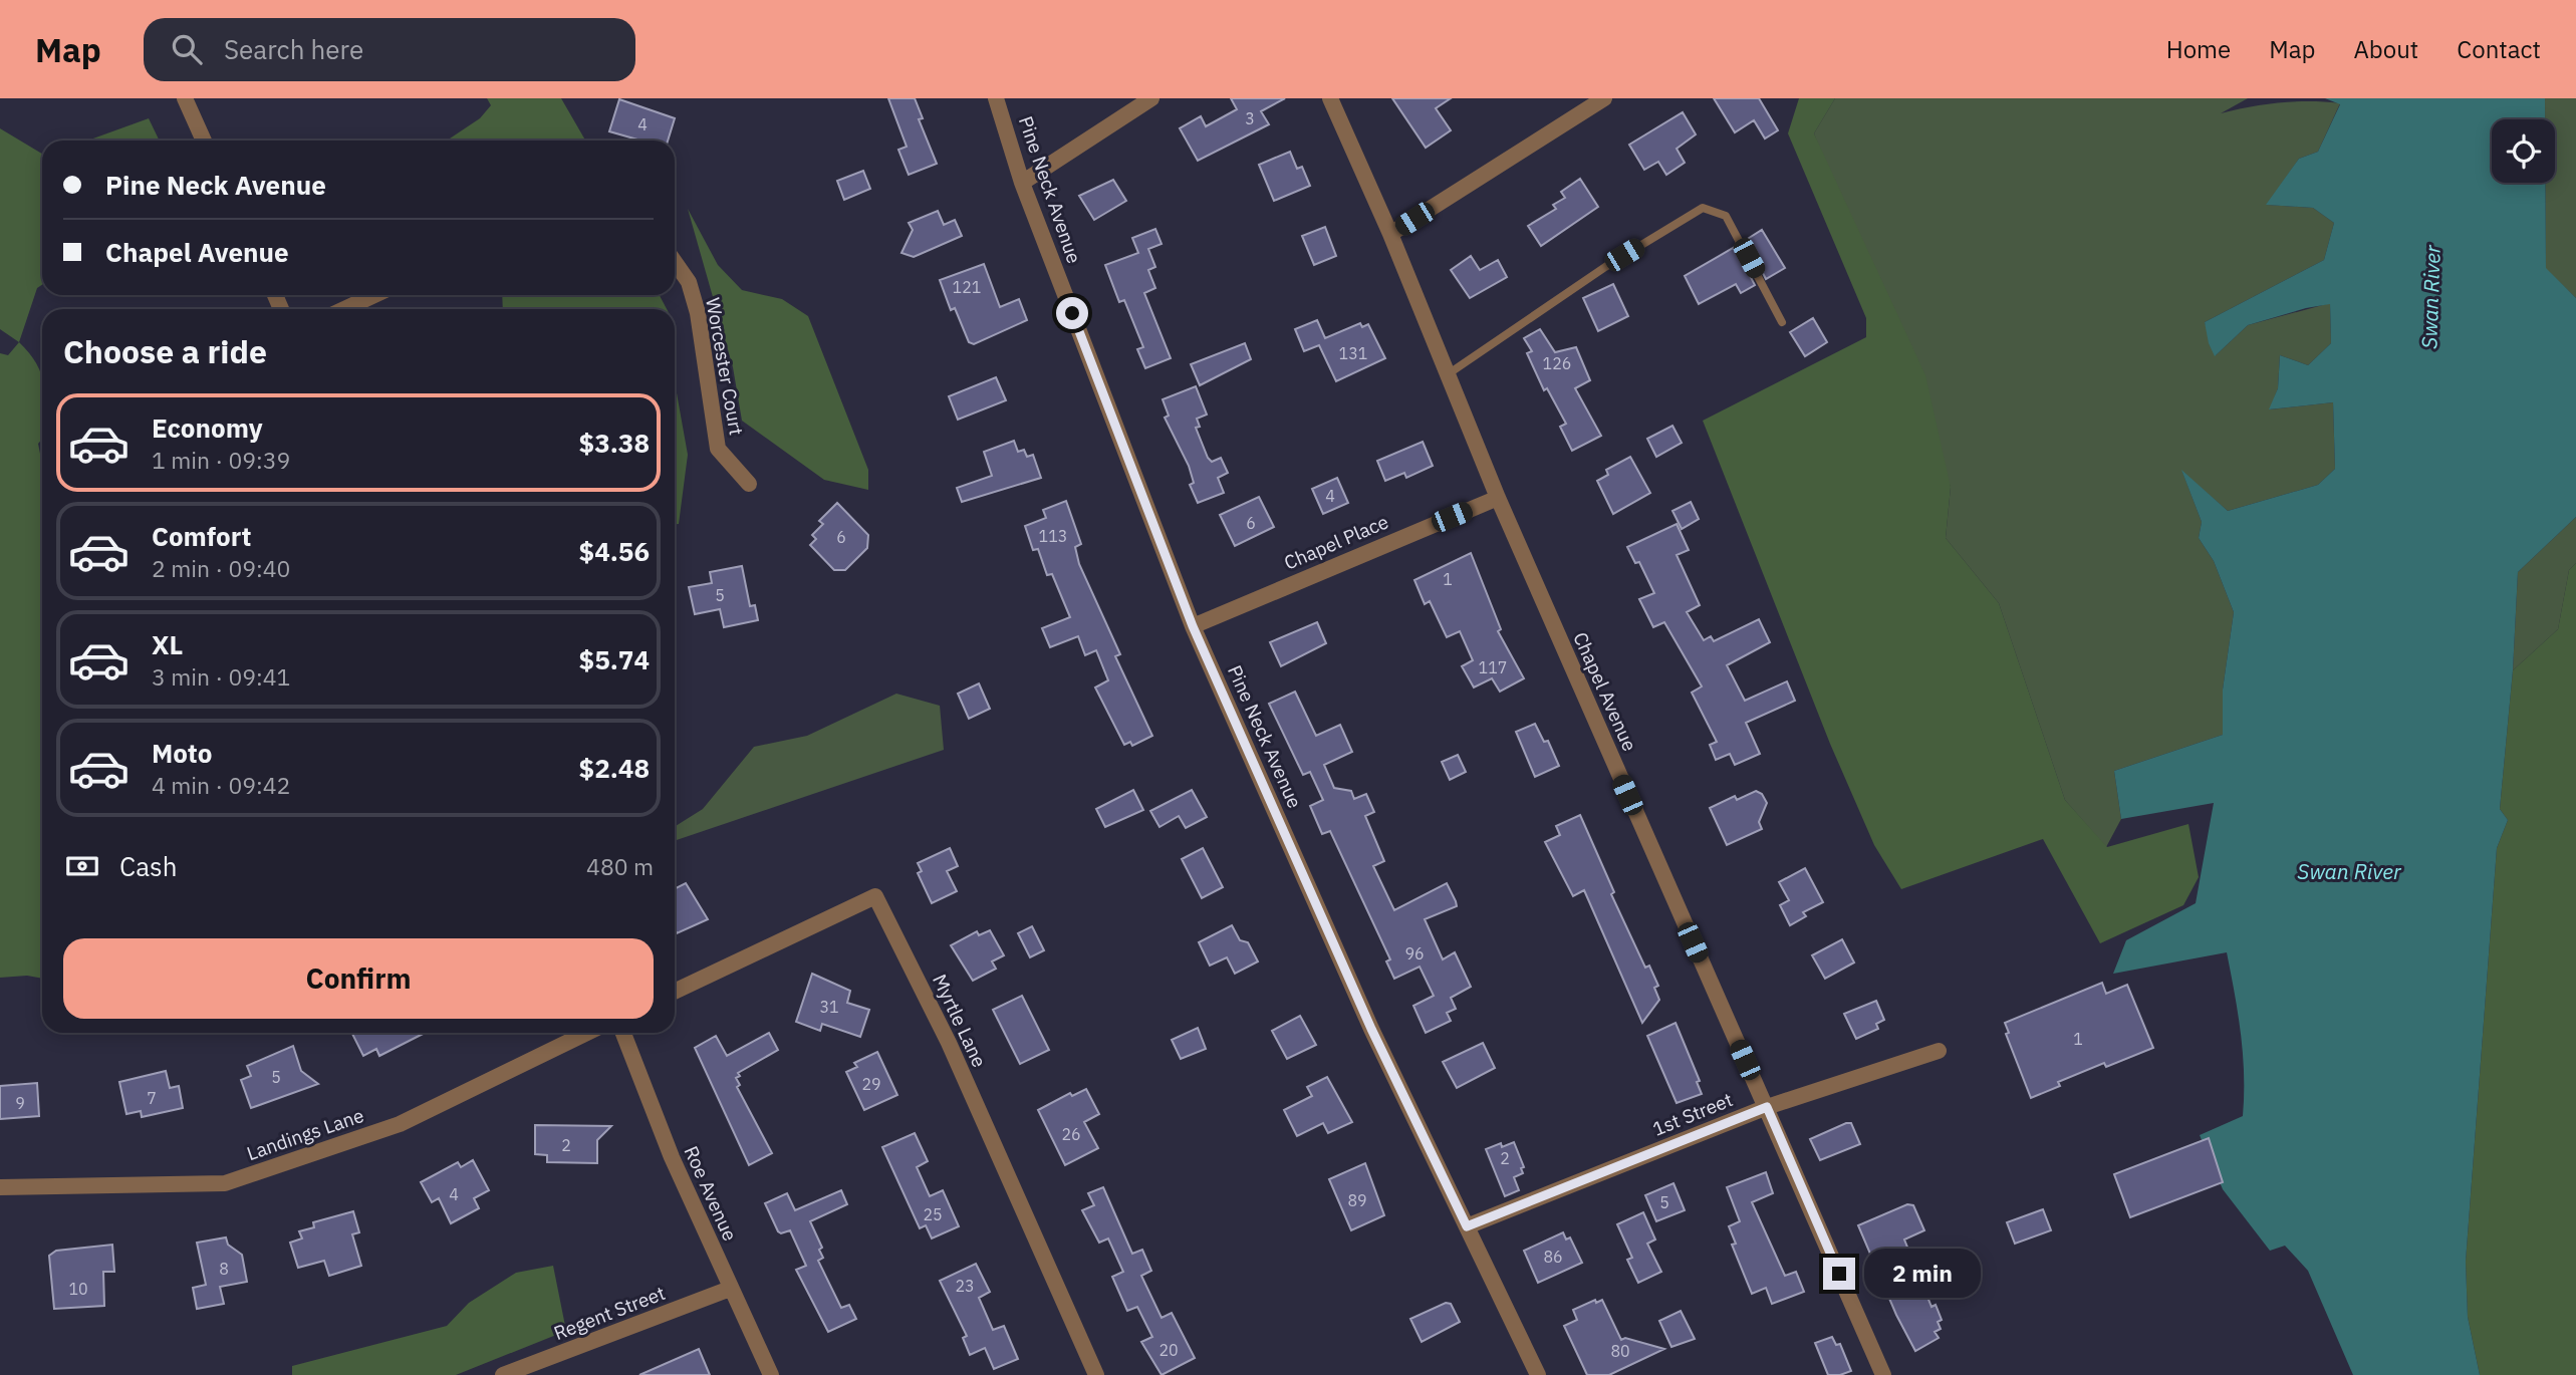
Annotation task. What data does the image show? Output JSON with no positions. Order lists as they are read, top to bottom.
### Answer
{
  "streets": {
    "street": [
      "Pine Neck Avenue",
      "Worcester Court",
      "Chapel Place",
      "Chapel Avenue",
      "Myrtle Lane",
      "1st Street",
      "Landings Lane",
      "Roe Avenue",
      "Regent Street"
    ]
  },
  "crossings": [
    ["Pine Neck Avenue", "Chapel Place"],
    ["Pine Neck Avenue", "1st Street"],
    ["Chapel Place", "Chapel Avenue"],
    ["Chapel Avenue", "1st Street"],
    ["Roe Avenue", "Regent Street"]
  ],
  "water": ["Swan River"],
  "house_numbers": [
    "3",
    "4",
    "121",
    "131",
    "126",
    "4",
    "6",
    "113",
    "6",
    "1",
    "5",
    "117",
    "96",
    "31",
    "1",
    "5",
    "29",
    "7",
    "9",
    "26",
    "2",
    "2",
    "4",
    "89",
    "5",
    "25",
    "86",
    "8",
    "23",
    "10",
    "20",
    "80"
  ],
  "page": {
    "header": "Map",
    "search": "Search here",
    "nav": [
      "Home",
      "Map",
      "About",
      "Contact"
    ],
    "banner": ["Pine Neck Avenue", "Chapel Avenue"],
    "heading": "Choose a ride",
    "list": [
      {
        "name": "Economy",
        "note": "1 min · 09:39",
        "value": "$3.38"
      },
      {
        "name": "Comfort",
        "note": "2 min · 09:40",
        "value": "$4.56"
      },
      {
        "name": "XL",
        "note": "3 min · 09:41",
        "value": "$5.74"
      },
      {
        "name": "Moto",
        "note": "4 min · 09:42",
        "value": "$2.48"
      }
    ],
    "pay": ["Cash", "480 m"],
    "buttons": "Confirm",
    "bubble": "2 min"
  }
}
